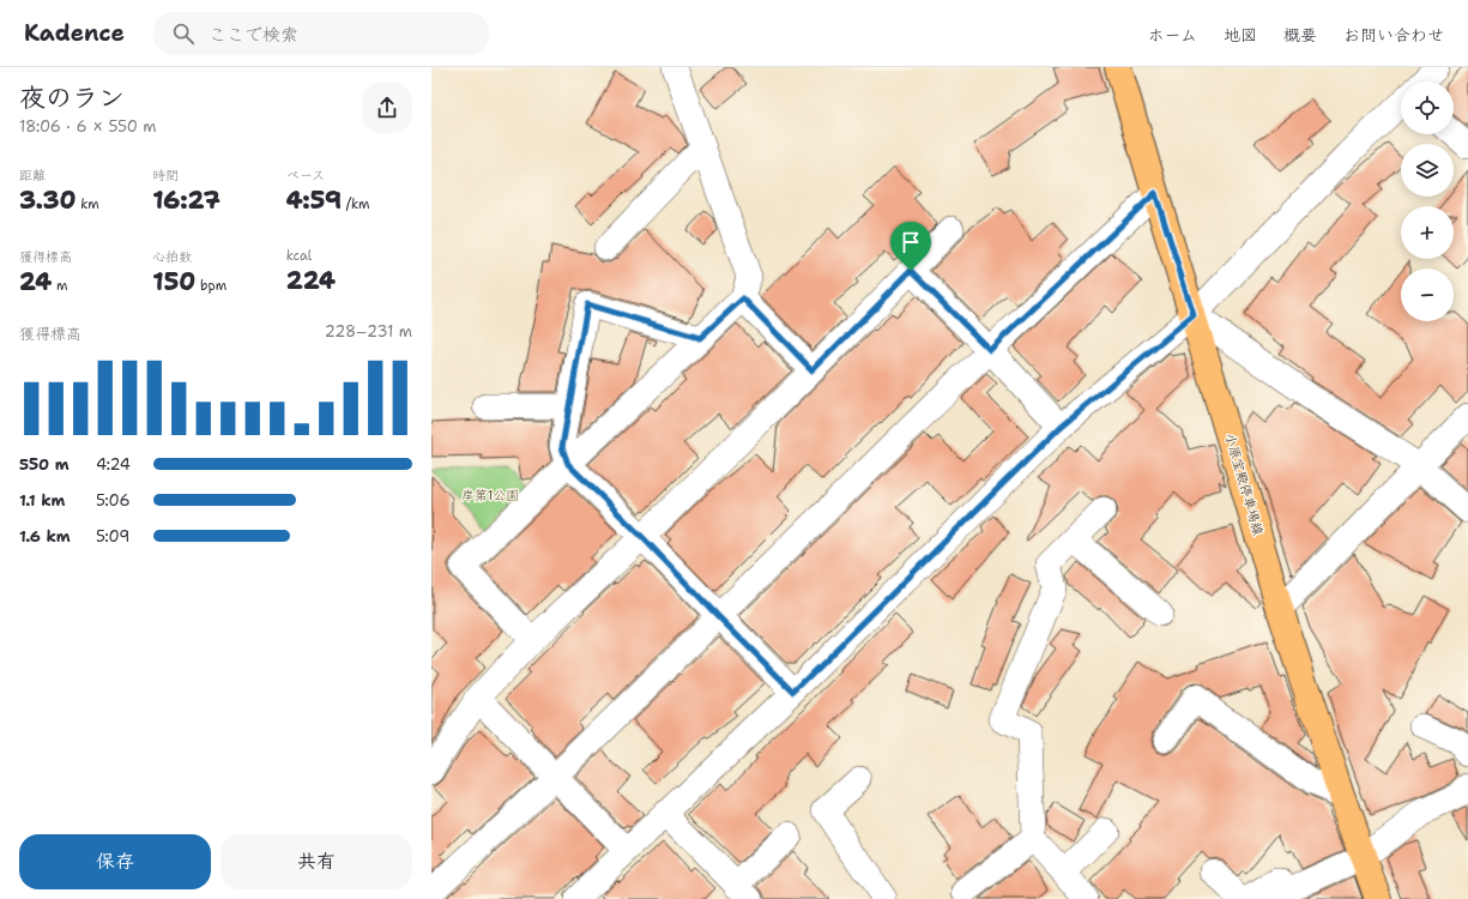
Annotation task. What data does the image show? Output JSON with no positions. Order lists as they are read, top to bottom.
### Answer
{
  "streets": {
    "main road": ["小原宝殿停車場線"]
  },
  "parks": ["岸第1公園"],
  "page": {
    "header": "Kadence",
    "search": "ここで検索",
    "nav": [
      "ホーム",
      "地図",
      "概要",
      "お問い合わせ"
    ],
    "heading": ["夜のラン", "18:06 · 6 × 550 m"],
    "map_buttons": ["+", "−"],
    "stats": [
      ["距離", "3.30 km"],
      ["時間", "16:27"],
      ["ペース", "4:59 /km"],
      ["獲得標高", "24 m"],
      ["心拍数", "150 bpm"],
      ["kcal", "224"]
    ],
    "chart": ["獲得標高", "228–231 m"],
    "list": [
      {
        "name": "550 m",
        "note": "4:24"
      },
      {
        "name": "1.1 km",
        "note": "5:06"
      },
      {
        "name": "1.6 km",
        "note": "5:09"
      }
    ],
    "buttons": ["保存", "共有"]
  }
}
